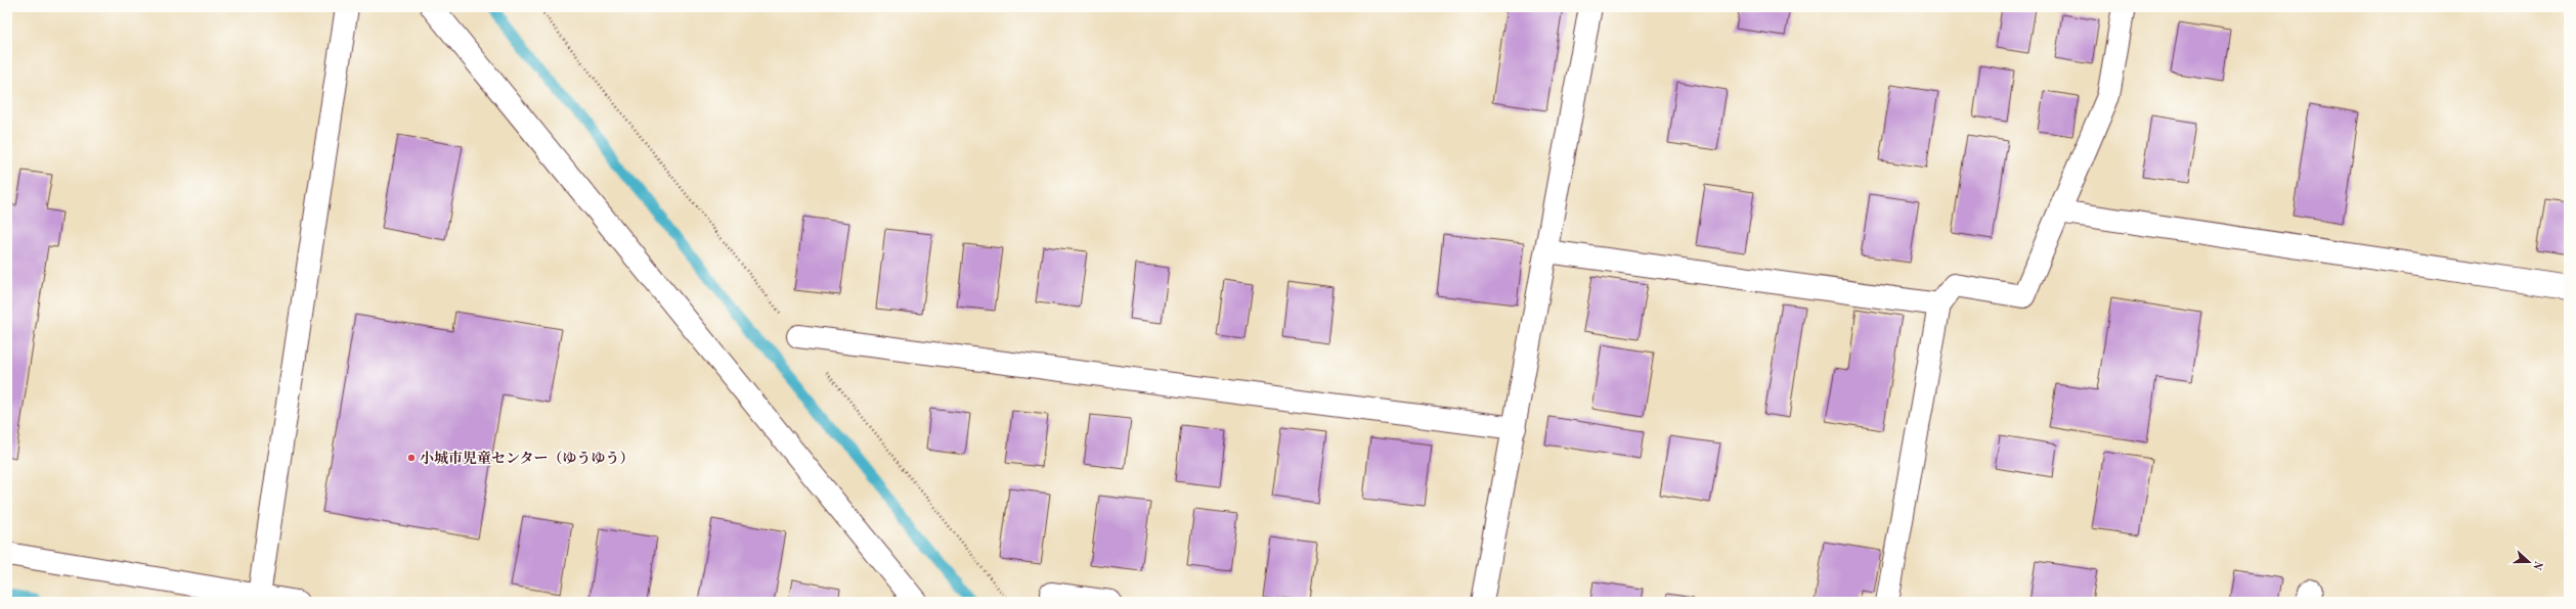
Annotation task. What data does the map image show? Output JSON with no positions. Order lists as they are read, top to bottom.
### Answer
{
  "places": ["小城市児童センター（ゆうゆう）"],
  "north": "right"
}
